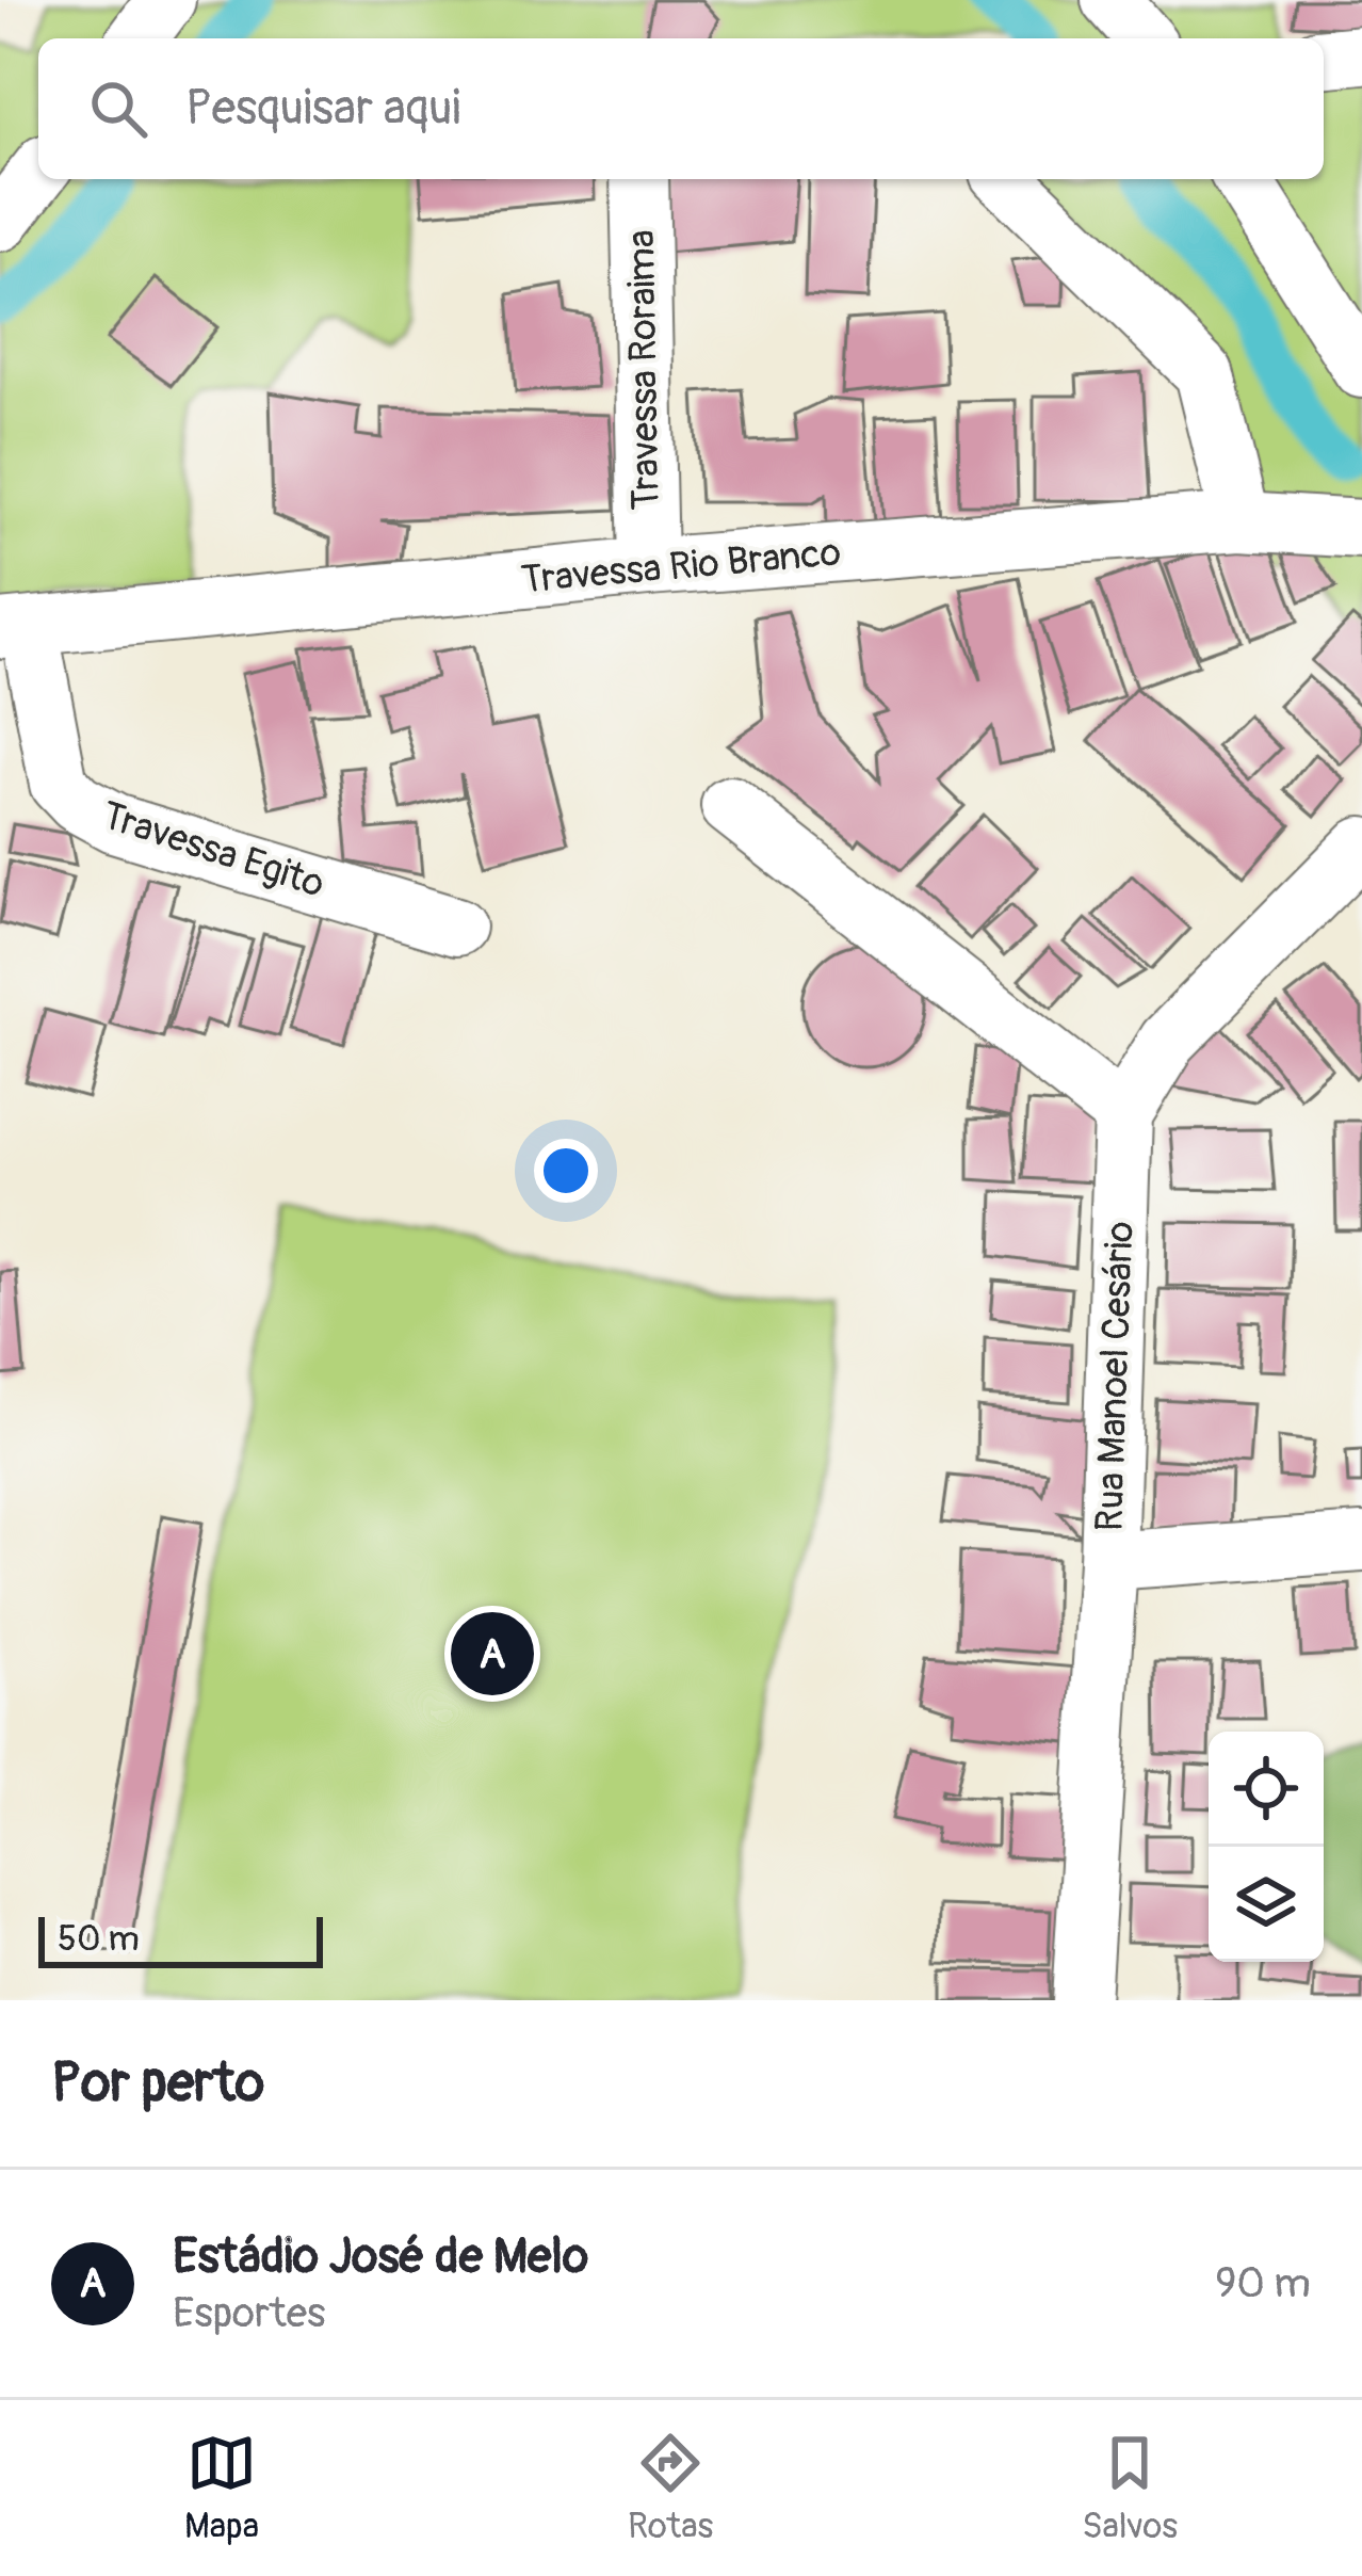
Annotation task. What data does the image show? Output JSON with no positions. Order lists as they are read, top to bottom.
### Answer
{
  "streets": {
    "street": [
      "Travessa Roraima",
      "Travessa Rio Branco",
      "Travessa Egito",
      "Rua Manoel Cesário"
    ]
  },
  "crossings": [
    ["Travessa Roraima", "Travessa Rio Branco"],
    ["Travessa Rio Branco", "Travessa Egito"]
  ],
  "scale_bar": "50 m",
  "page": {
    "search": "Pesquisar aqui",
    "pins": "A",
    "scale": "50 m",
    "heading": "Por perto",
    "list": [
      {
        "mark": "A",
        "name": "Estádio José de Melo",
        "note": "Esportes",
        "value": "90 m"
      }
    ],
    "nav": ["Mapa", "Rotas", "Salvos"]
  }
}
